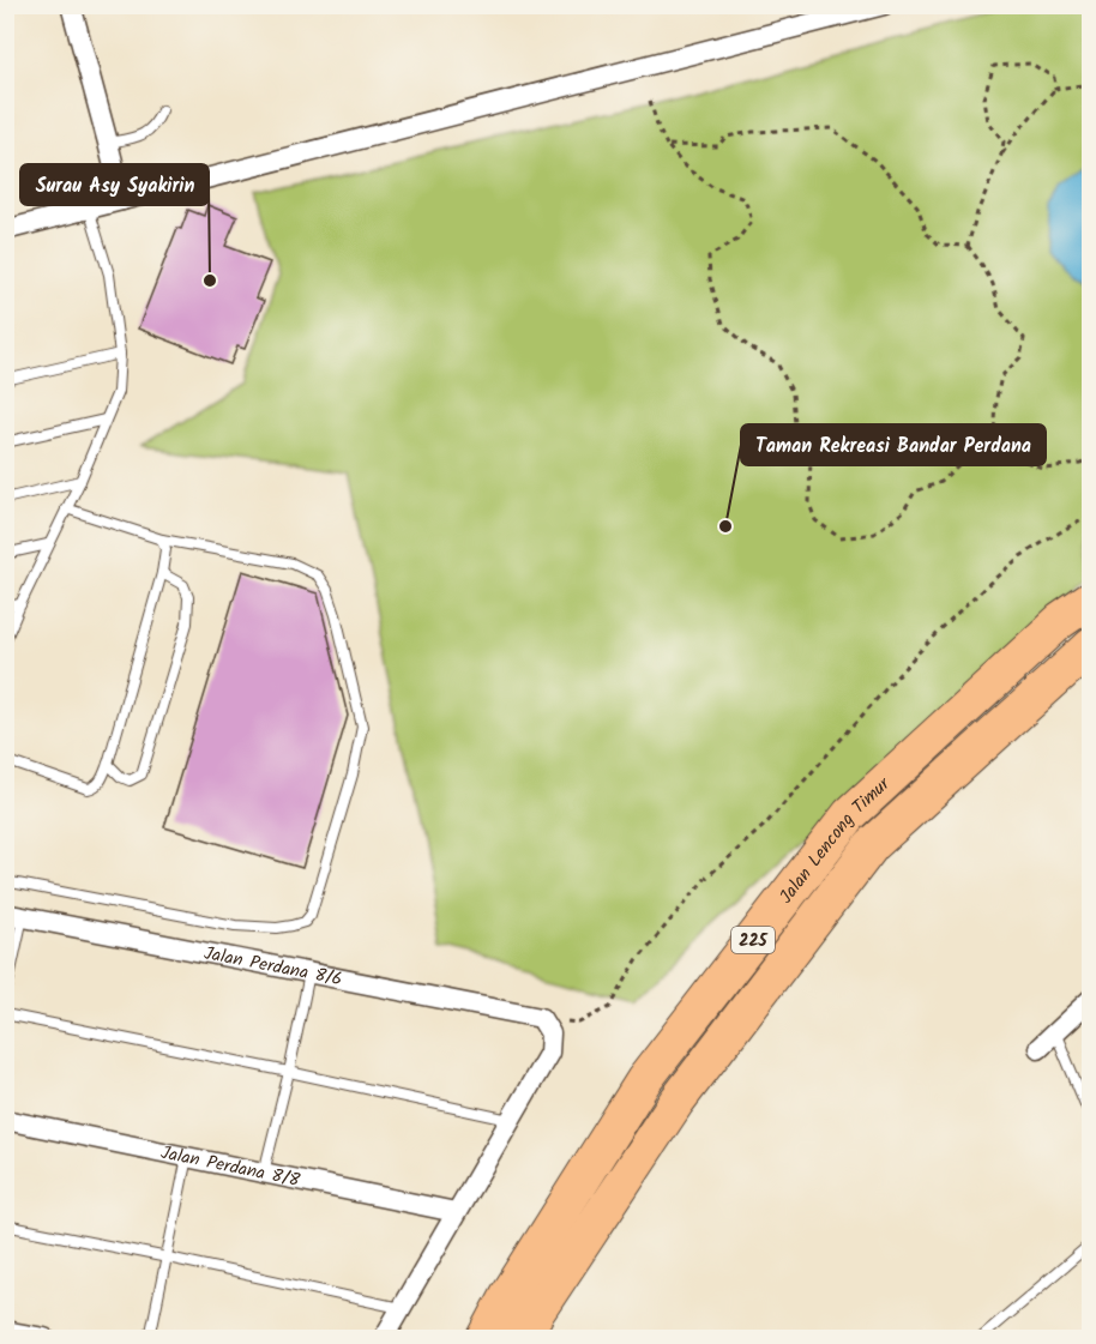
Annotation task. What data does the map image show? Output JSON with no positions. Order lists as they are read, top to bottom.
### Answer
{
  "streets": {
    "highway": ["Jalan Lencong Timur", "225"],
    "street": ["Jalan Perdana 8/6", "Jalan Perdana 8/8"]
  },
  "places": ["Surau Asy Syakirin", "Taman Rekreasi Bandar Perdana"]
}
